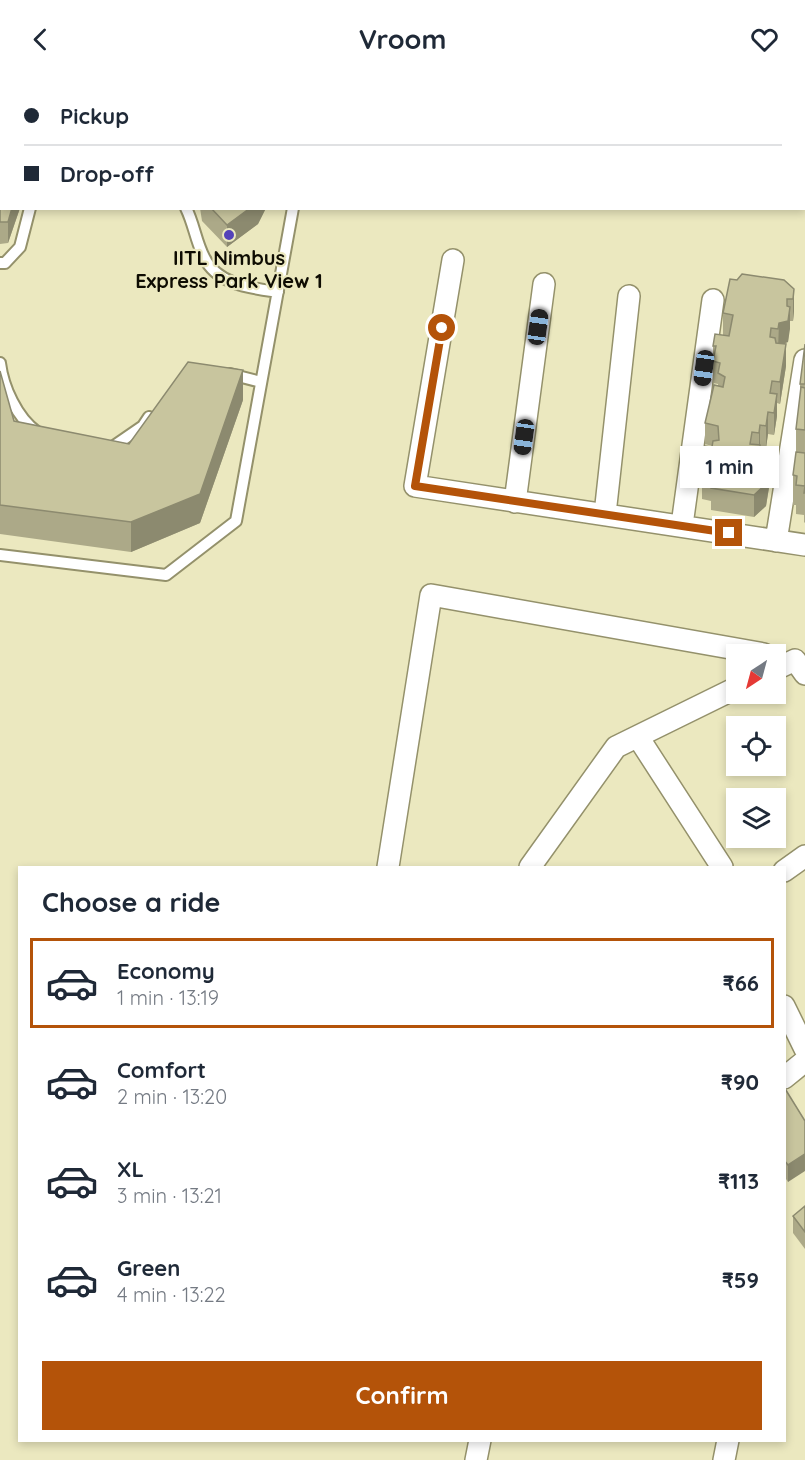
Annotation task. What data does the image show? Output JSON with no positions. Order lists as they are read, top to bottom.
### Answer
{
  "places": ["IITL Nimbus Express Park View 1"],
  "north": "bottom left",
  "page": {
    "header": "Vroom",
    "banner": ["Pickup", "Drop-off"],
    "bubble": "1 min",
    "heading": "Choose a ride",
    "list": [
      {
        "name": "Economy",
        "note": "1 min · 13:19",
        "value": "₹66"
      },
      {
        "name": "Comfort",
        "note": "2 min · 13:20",
        "value": "₹90"
      },
      {
        "name": "XL",
        "note": "3 min · 13:21",
        "value": "₹113"
      },
      {
        "name": "Green",
        "note": "4 min · 13:22",
        "value": "₹59"
      }
    ],
    "buttons": "Confirm"
  }
}
